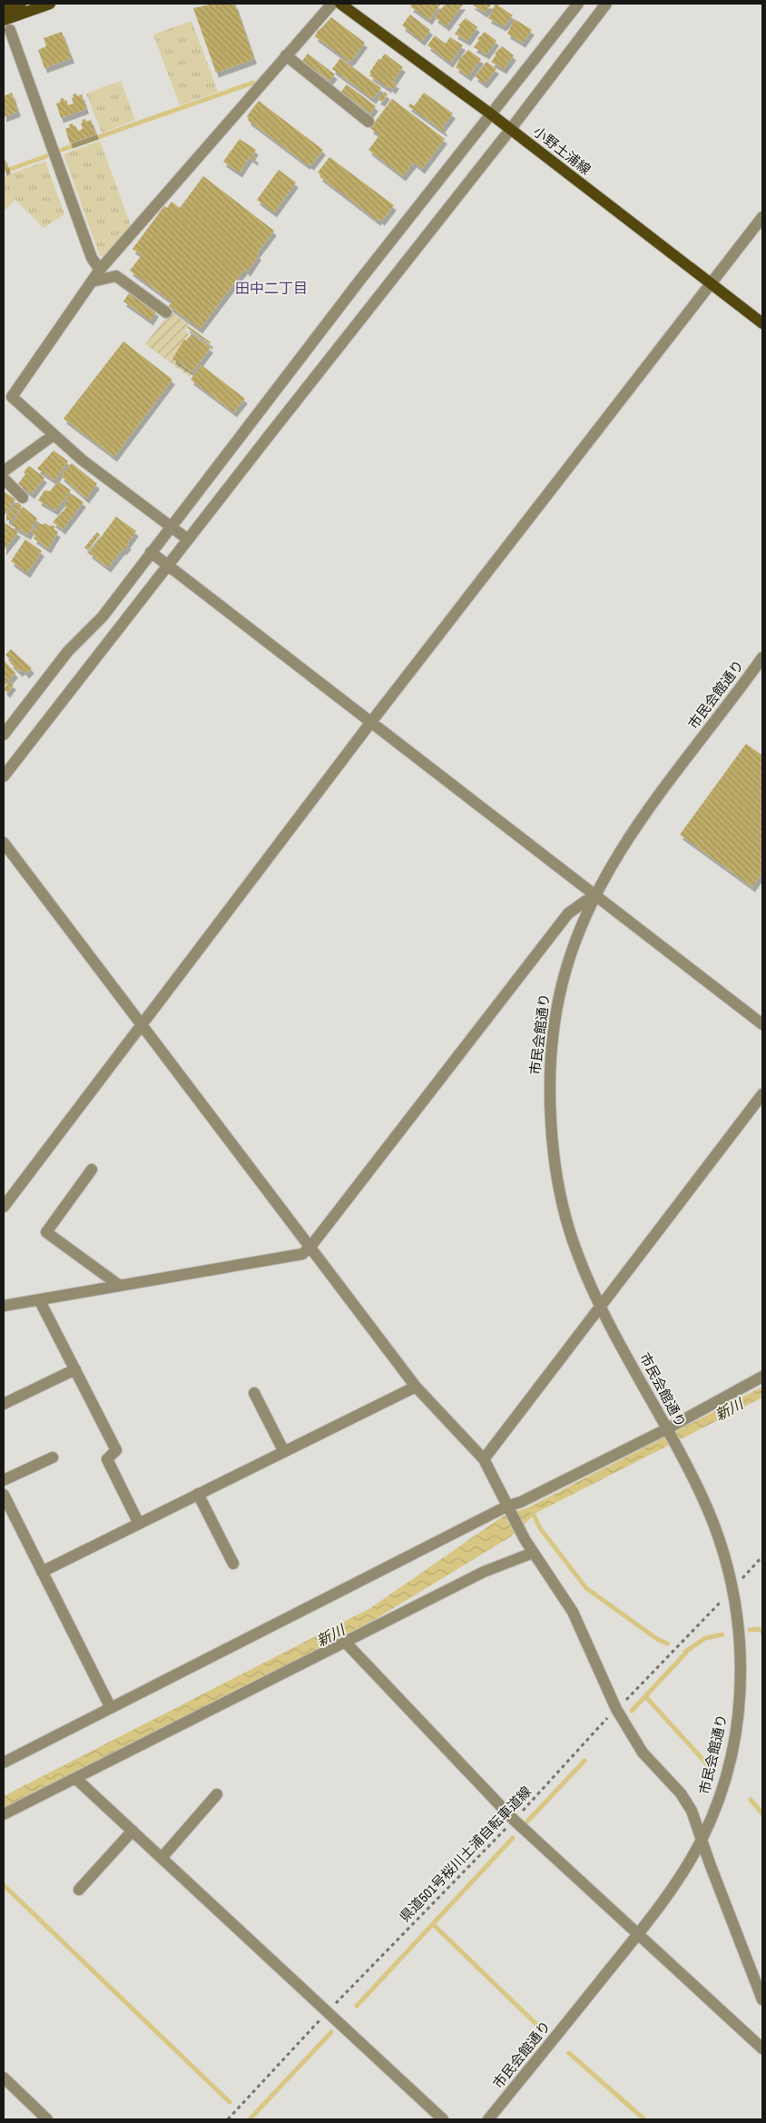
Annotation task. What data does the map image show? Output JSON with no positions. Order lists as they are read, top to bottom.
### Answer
{
  "streets": {
    "main road": ["小野土浦線"],
    "street": ["市民会館通り"],
    "path": ["県道501号桜川土浦自転車道線"]
  },
  "districts": ["田中二丁目"],
  "water": ["新川"]
}
